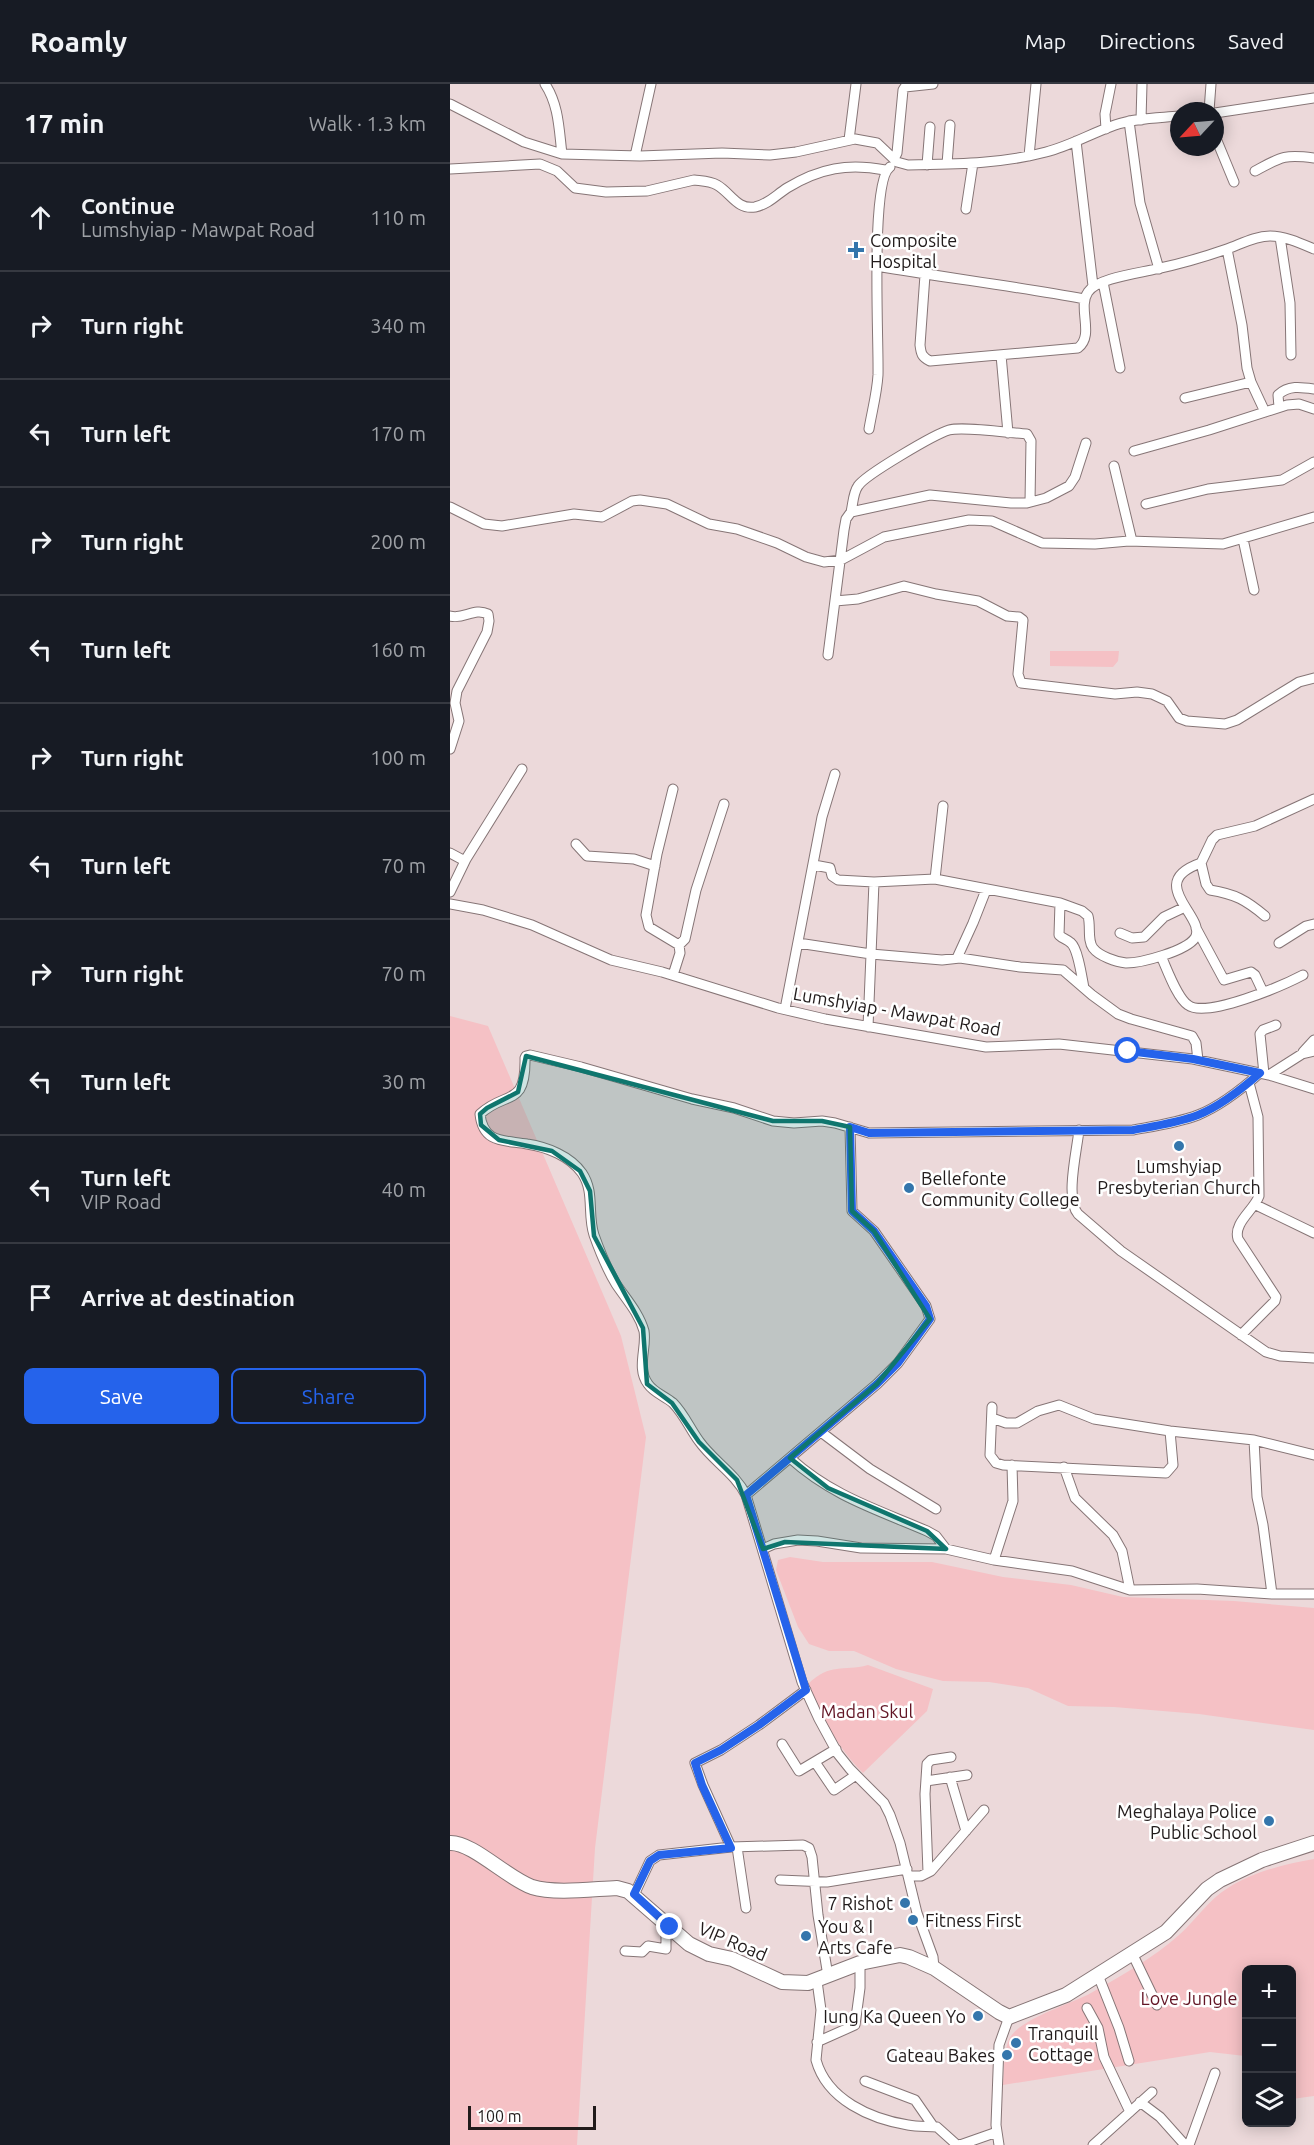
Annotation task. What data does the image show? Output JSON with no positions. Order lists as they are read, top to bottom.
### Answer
{
  "streets": {
    "street": ["Lumshyiap - Mawpat Road", "VIP Road"]
  },
  "parks": ["Madan Skul", "Love Jungle"],
  "places": {
    "health": ["Composite Hospital"],
    "other": [
      "Lumshyiap Presbyterian Church",
      "Bellefonte Community College",
      "Meghalaya Police Public School",
      "7 Rishot",
      "Fitness First",
      "You & I Arts Cafe",
      "Iung Ka Queen Yo",
      "Tranquill Cottage",
      "Gateau Bakes"
    ]
  },
  "scale_bar": "100 m",
  "north": "bottom left",
  "page": {
    "header": "Roamly",
    "nav": ["Map", "Directions", "Saved"],
    "heading": ["17 min", "Walk · 1.3 km"],
    "list": [
      ["Continue", "Lumshyiap - Mawpat Road", "110 m"],
      ["Turn right", "340 m"],
      ["Turn left", "170 m"],
      ["Turn right", "200 m"],
      ["Turn left", "160 m"],
      ["Turn right", "100 m"],
      ["Turn left", "70 m"],
      ["Turn right", "70 m"],
      ["Turn left", "30 m"],
      ["Turn left", "VIP Road", "40 m"],
      "Arrive at destination"
    ],
    "buttons": ["Save", "Share"],
    "map_buttons": ["+", "−"],
    "scale": "100 m"
  }
}
